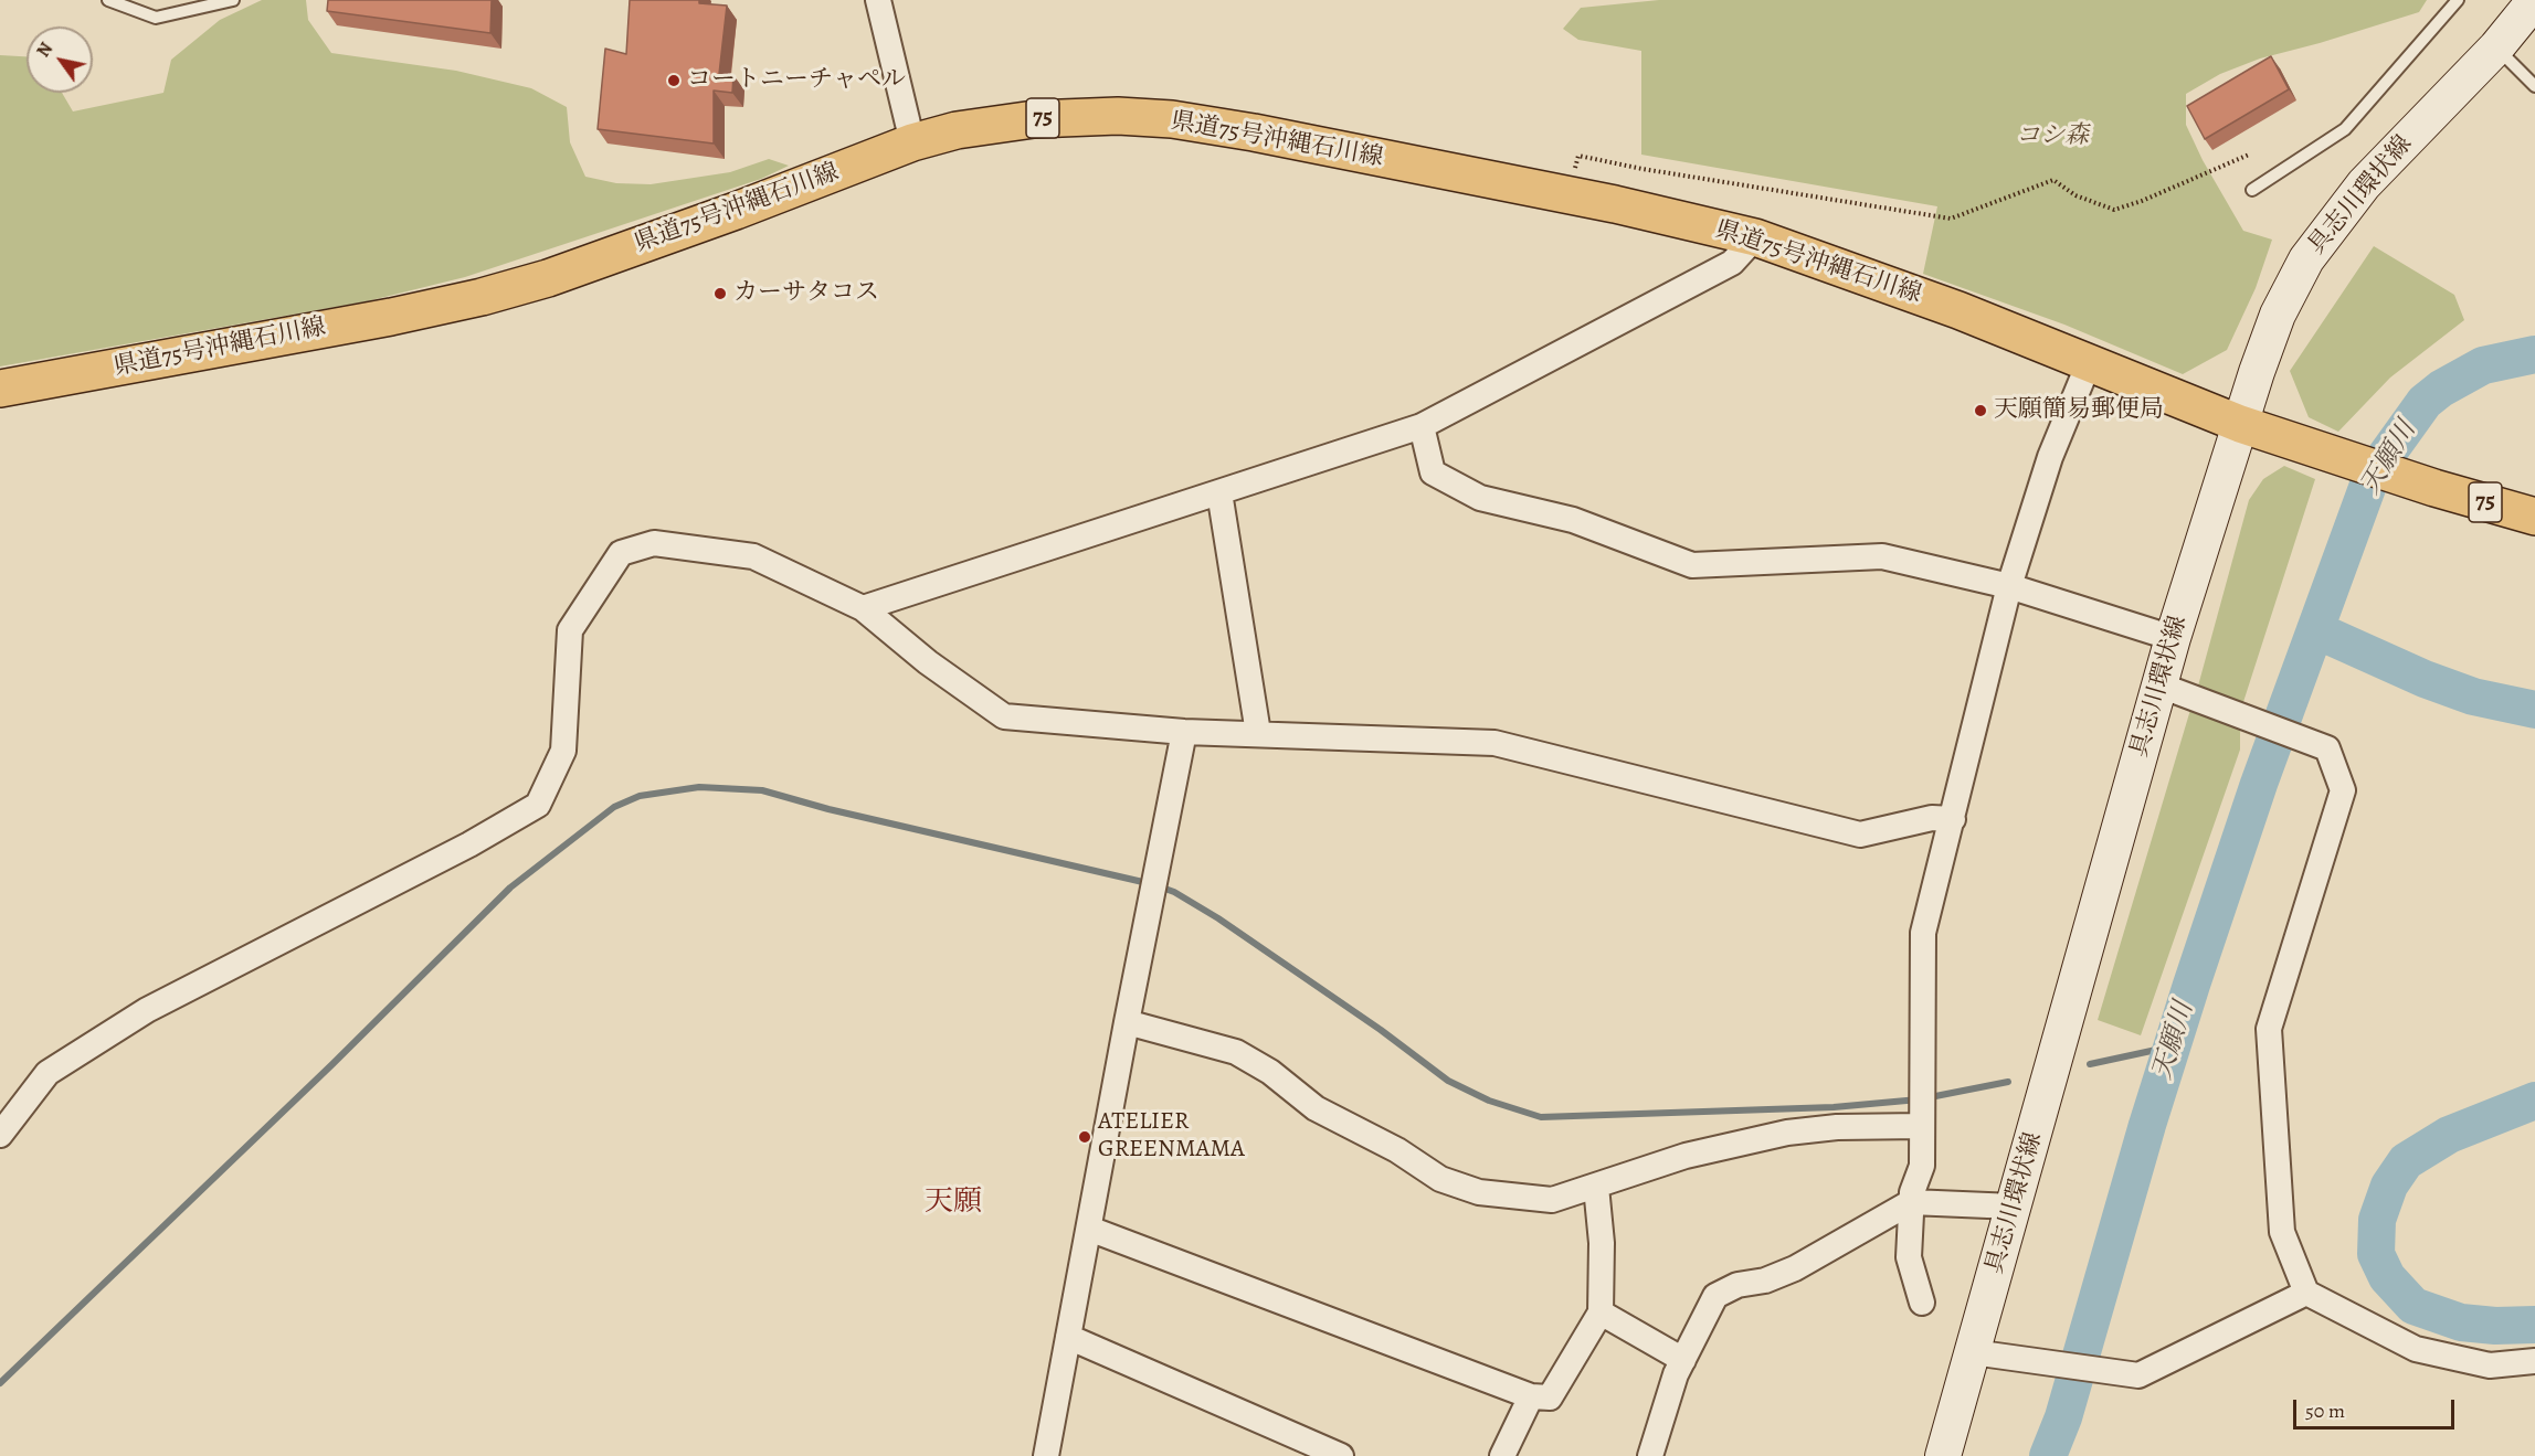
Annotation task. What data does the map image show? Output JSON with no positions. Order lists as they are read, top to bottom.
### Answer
{
  "streets": {
    "main road": ["75", "県道75号沖縄石川線", "具志川環状線"]
  },
  "crossings": [
    ["県道75号沖縄石川線", "具志川環状線"]
  ],
  "districts": ["天願"],
  "water": ["天願川"],
  "parks": ["コシ森"],
  "places": [
    "コートニーチャペル",
    "カーサタコス",
    "天願簡易郵便局",
    "ATELIER GREENMAMA"
  ],
  "scale_bar": "50 m",
  "north": "top left"
}
